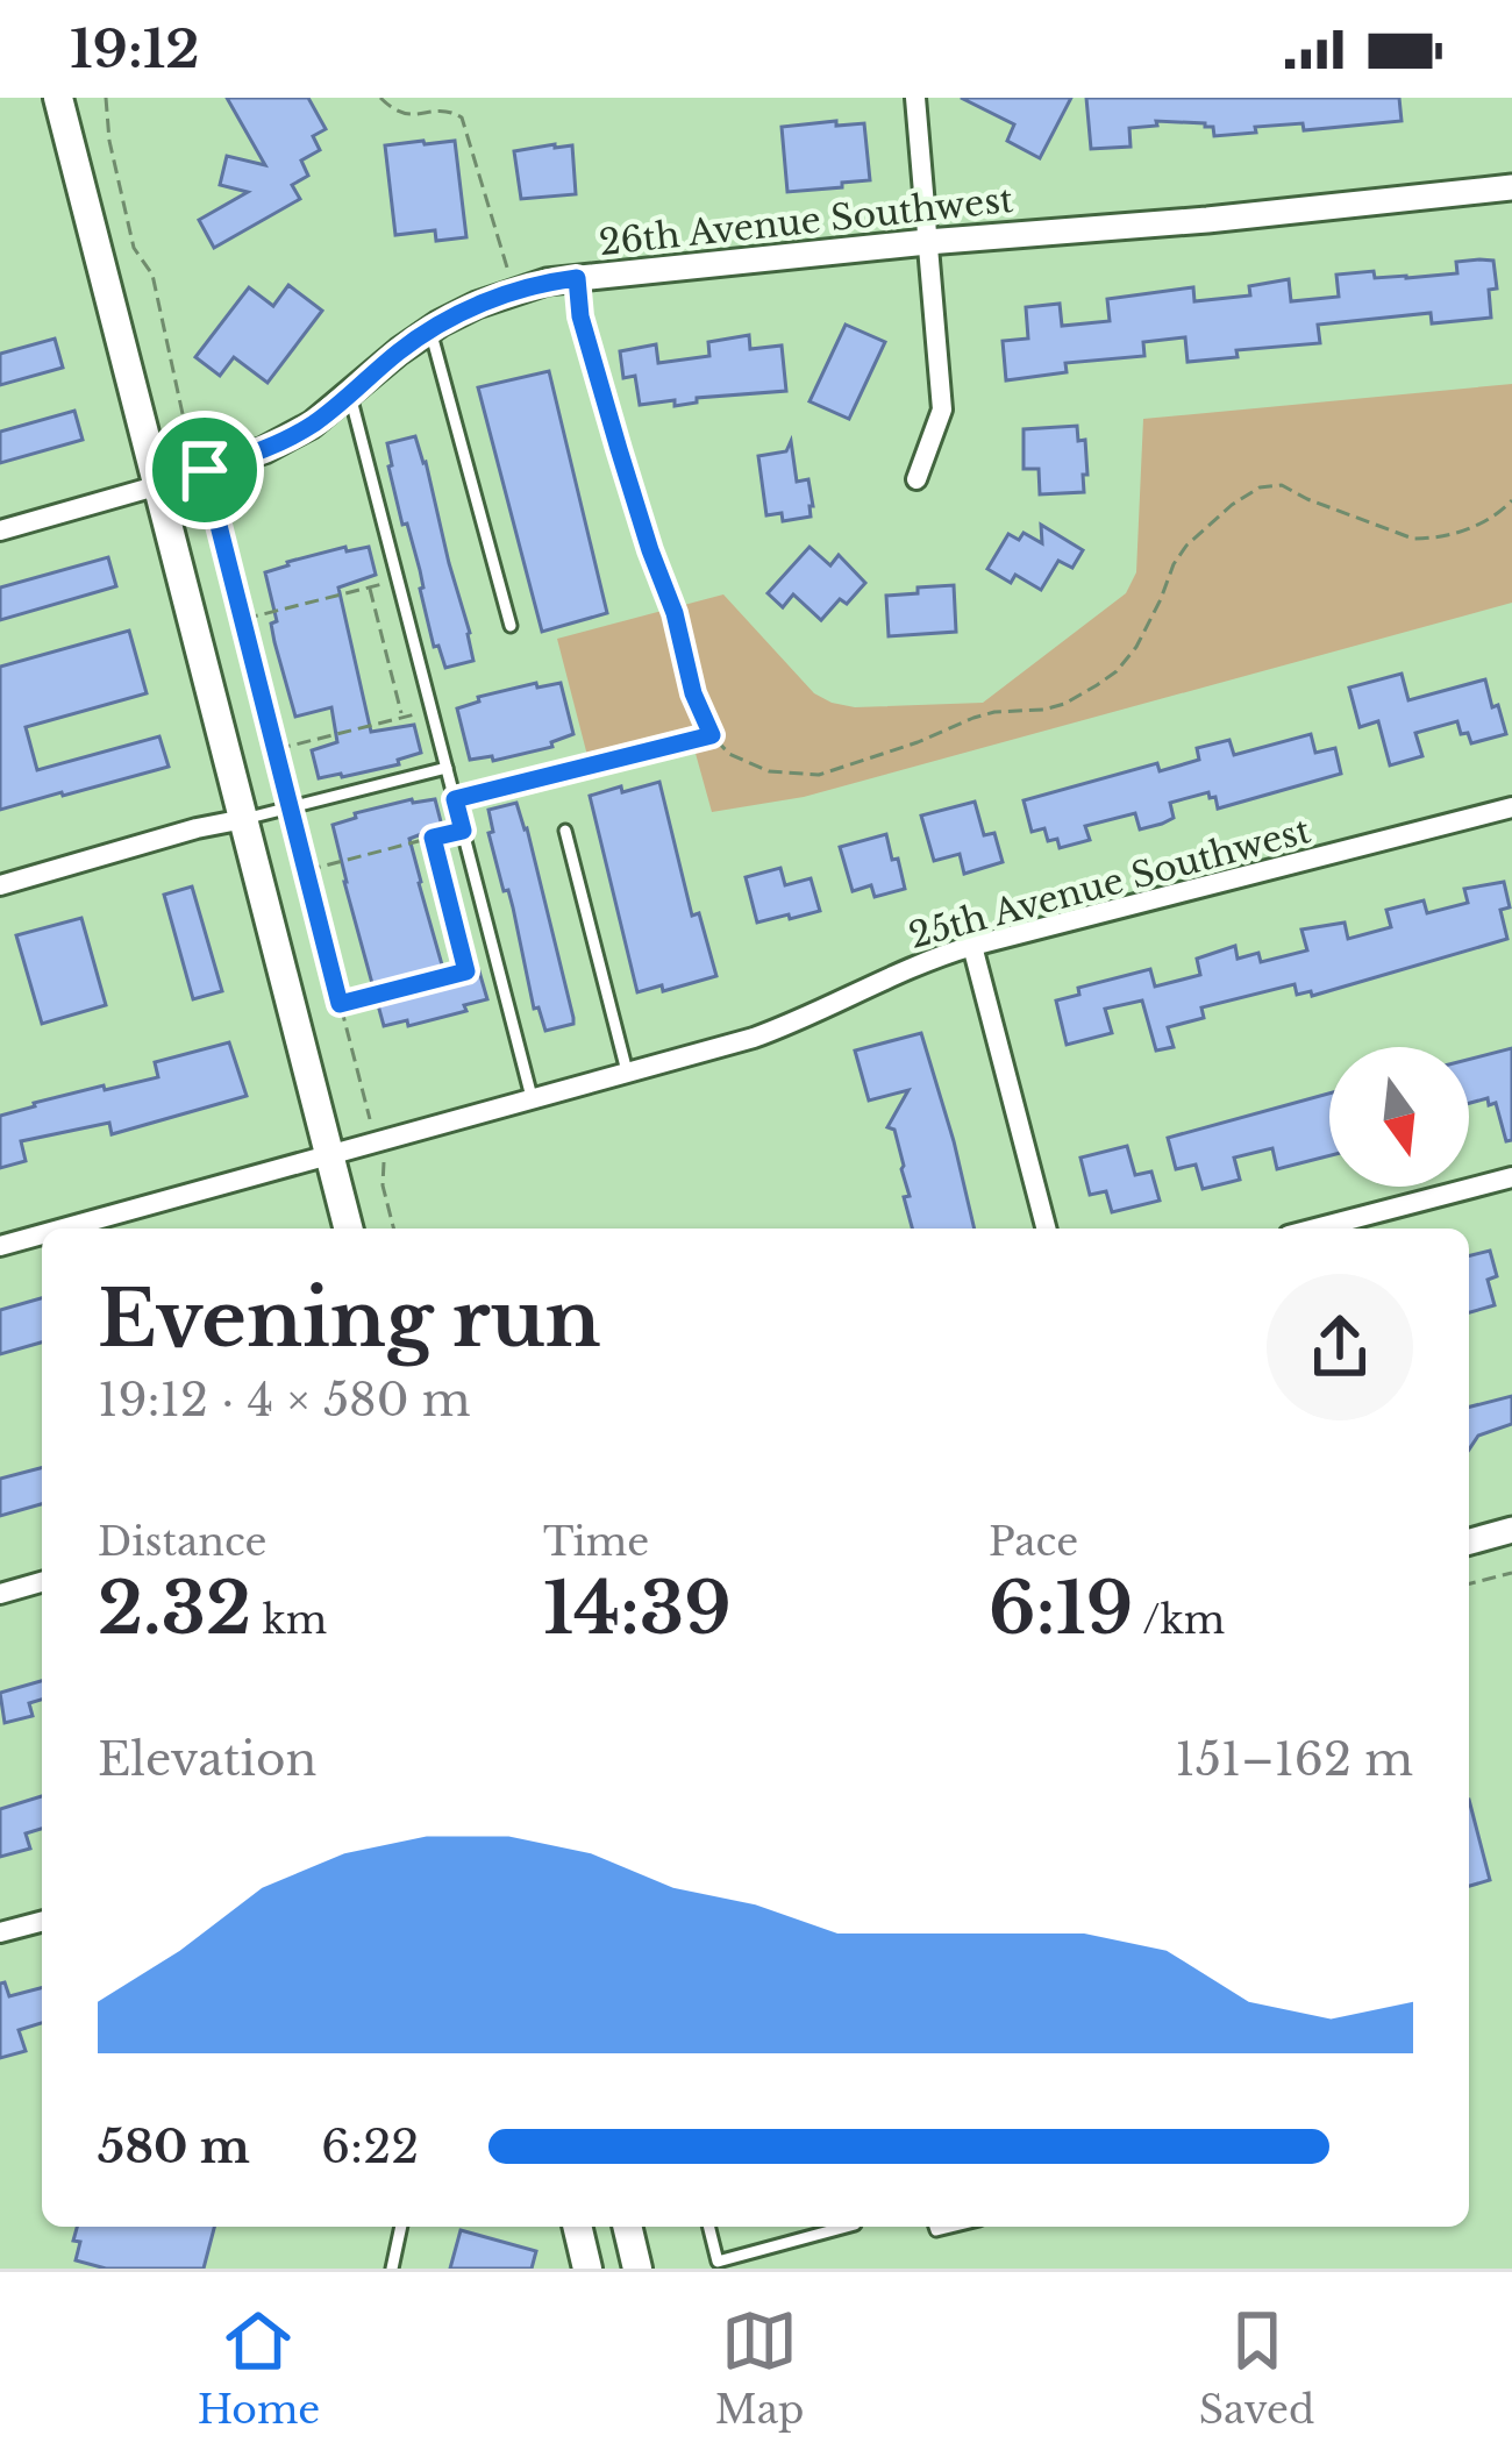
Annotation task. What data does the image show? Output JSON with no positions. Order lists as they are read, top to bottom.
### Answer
{
  "streets": {
    "street": ["26th Avenue Southwest", "25th Avenue Southwest"]
  },
  "north": "bottom",
  "page": {
    "status": "19:12",
    "heading": ["Evening run", "19:12 · 4 × 580 m"],
    "stats": [
      ["Distance", "2.32 km"],
      ["Time", "14:39"],
      ["Pace", "6:19 /km"]
    ],
    "chart": ["Elevation", "151–162 m"],
    "list": [
      {
        "name": "580 m",
        "note": "6:22"
      }
    ],
    "tabs": ["Home", "Map", "Saved"]
  }
}
